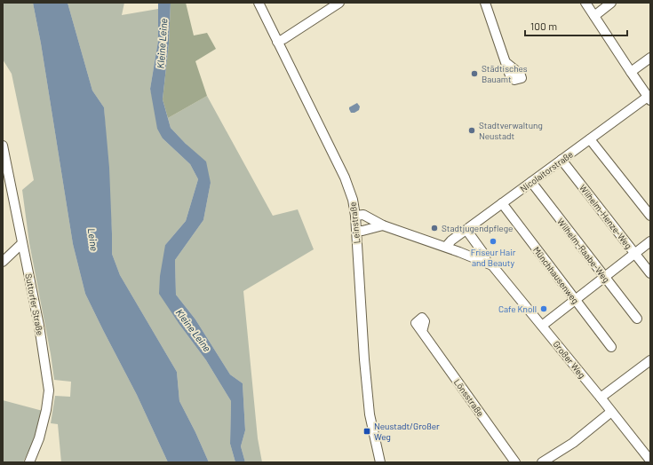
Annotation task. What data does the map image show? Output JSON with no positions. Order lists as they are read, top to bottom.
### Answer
{
  "streets": {
    "street": [
      "Nicolaitorstraße",
      "Wilhelm-Henze-Weg",
      "Leinstraße",
      "Wilhelm-Raabe-Weg",
      "Münchhausenweg",
      "Suttorfer Straße",
      "Großer Weg",
      "Lönsstraße"
    ]
  },
  "crossings": [
    ["Nicolaitorstraße", "Wilhelm-Henze-Weg"],
    ["Nicolaitorstraße", "Wilhelm-Raabe-Weg"],
    ["Nicolaitorstraße", "Münchhausenweg"],
    ["Nicolaitorstraße", "Großer Weg"],
    ["Leinstraße", "Großer Weg"]
  ],
  "water": ["Kleine Leine", "Leine"],
  "places": {
    "other": [
      "Städtisches Bauamt",
      "Stadtverwaltung Neustadt",
      "Stadtjugendpflege",
      "Friseur Hair and Beauty",
      "Cafe Knoll"
    ],
    "transit": ["Neustadt/Großer Weg"]
  },
  "scale_bar": "100 m"
}
